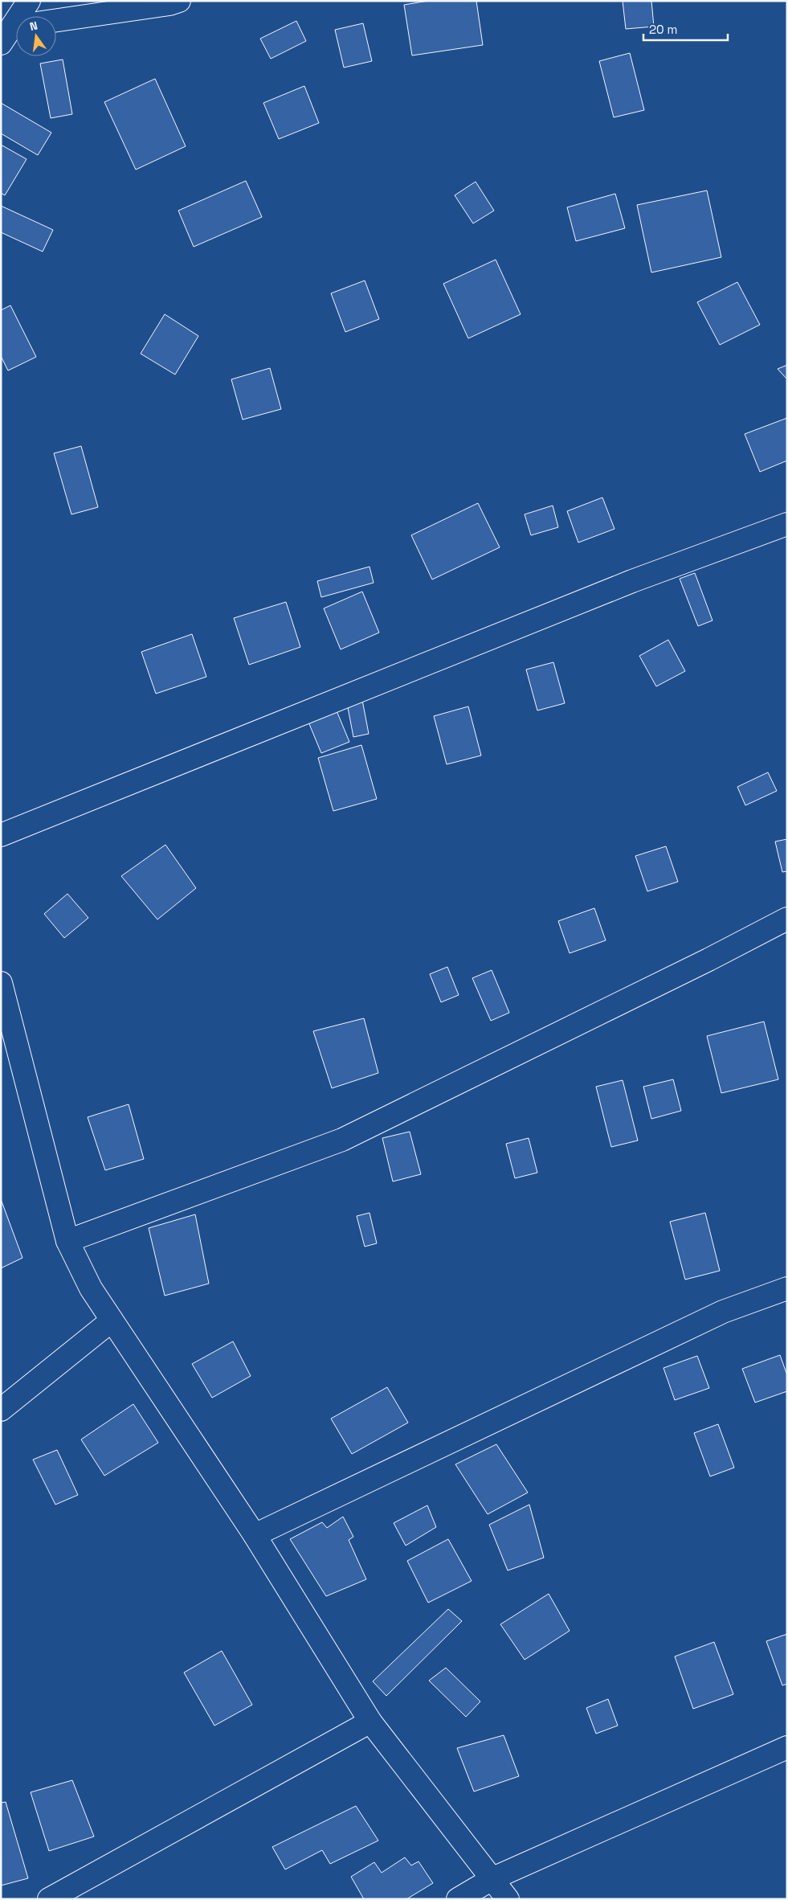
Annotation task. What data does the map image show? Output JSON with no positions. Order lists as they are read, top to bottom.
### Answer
{
  "scale_bar": "20 m",
  "north": "top"
}
